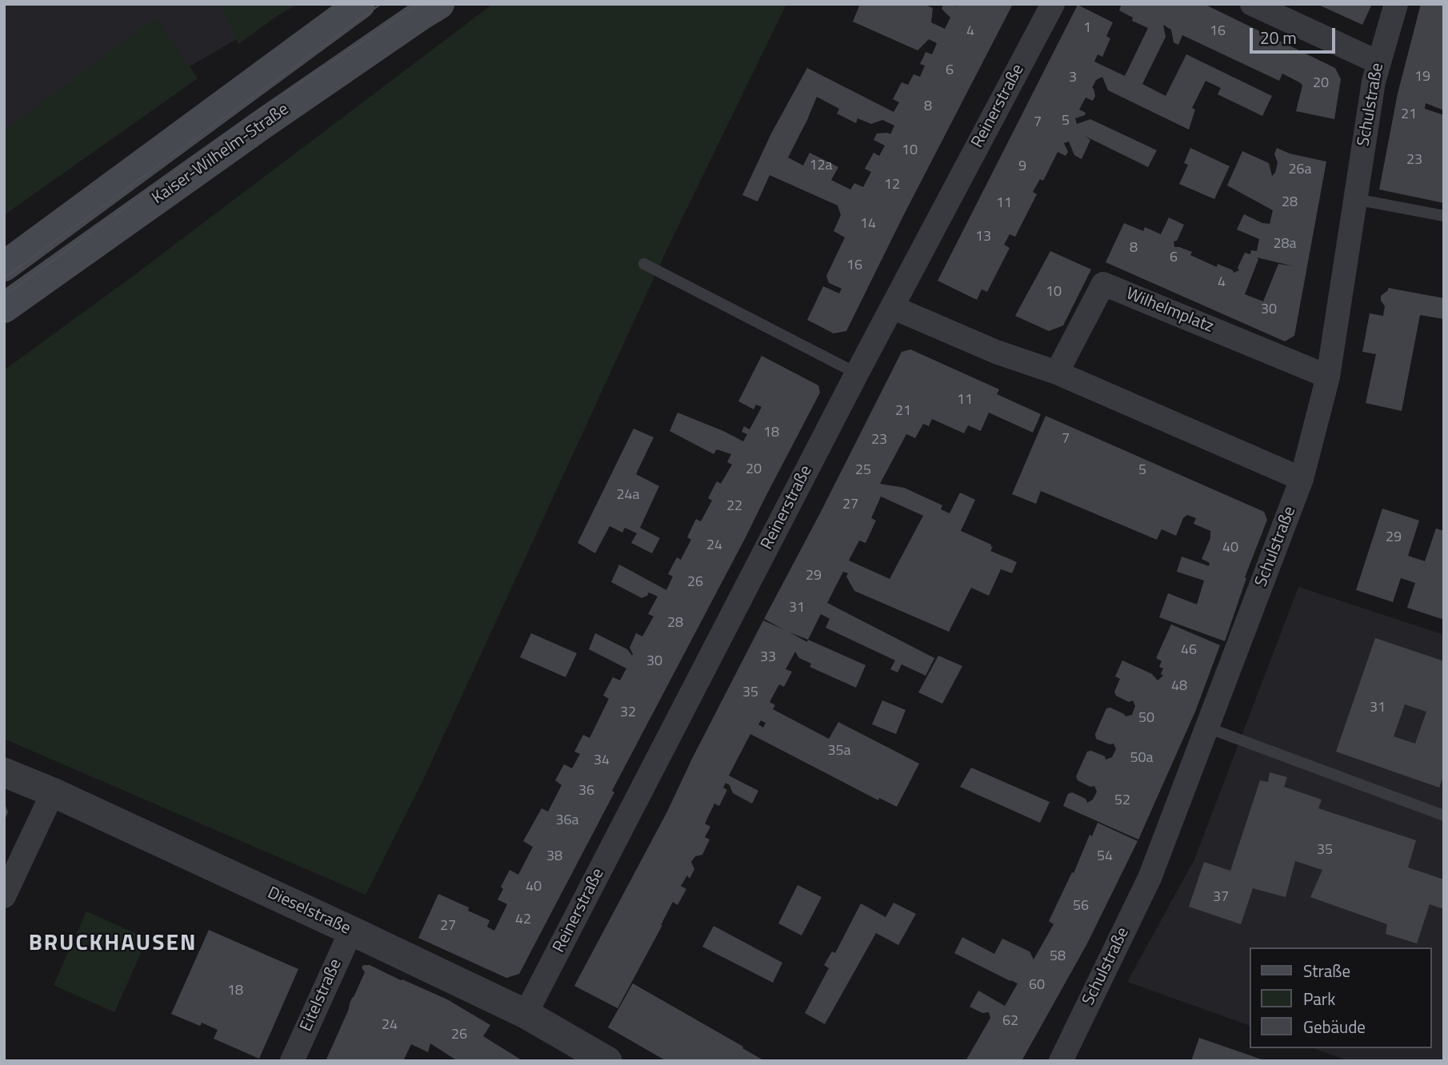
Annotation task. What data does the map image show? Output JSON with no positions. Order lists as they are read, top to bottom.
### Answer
{
  "streets": {
    "main road": ["Kaiser-Wilhelm-Straße"],
    "street": [
      "Schulstraße",
      "Reinerstraße",
      "Wilhelmplatz",
      "Dieselstraße",
      "Eitelstraße"
    ]
  },
  "crossings": [
    ["Schulstraße", "Wilhelmplatz"],
    ["Reinerstraße", "Dieselstraße"],
    ["Dieselstraße", "Eitelstraße"]
  ],
  "districts": ["BRUCKHAUSEN"],
  "house_numbers": [
    "1",
    "4",
    "16",
    "6",
    "19",
    "3",
    "20",
    "8",
    "21",
    "5",
    "7",
    "10",
    "23",
    "12a",
    "9",
    "26a",
    "12",
    "28",
    "11",
    "14",
    "13",
    "28a",
    "8",
    "6",
    "16",
    "4",
    "10",
    "30",
    "11",
    "21",
    "18",
    "7",
    "23",
    "20",
    "25",
    "5",
    "24a",
    "27",
    "22",
    "29",
    "24",
    "40",
    "29",
    "26",
    "31",
    "28",
    "46",
    "33",
    "30",
    "48",
    "35",
    "31",
    "32",
    "50",
    "35a",
    "50a",
    "34",
    "36",
    "52",
    "36a",
    "35",
    "38",
    "54",
    "40",
    "37",
    "56",
    "42",
    "27",
    "58",
    "60",
    "18",
    "62",
    "24",
    "26"
  ],
  "legend": ["Straße", "Park", "Gebäude"],
  "scale_bar": "20 m"
}
